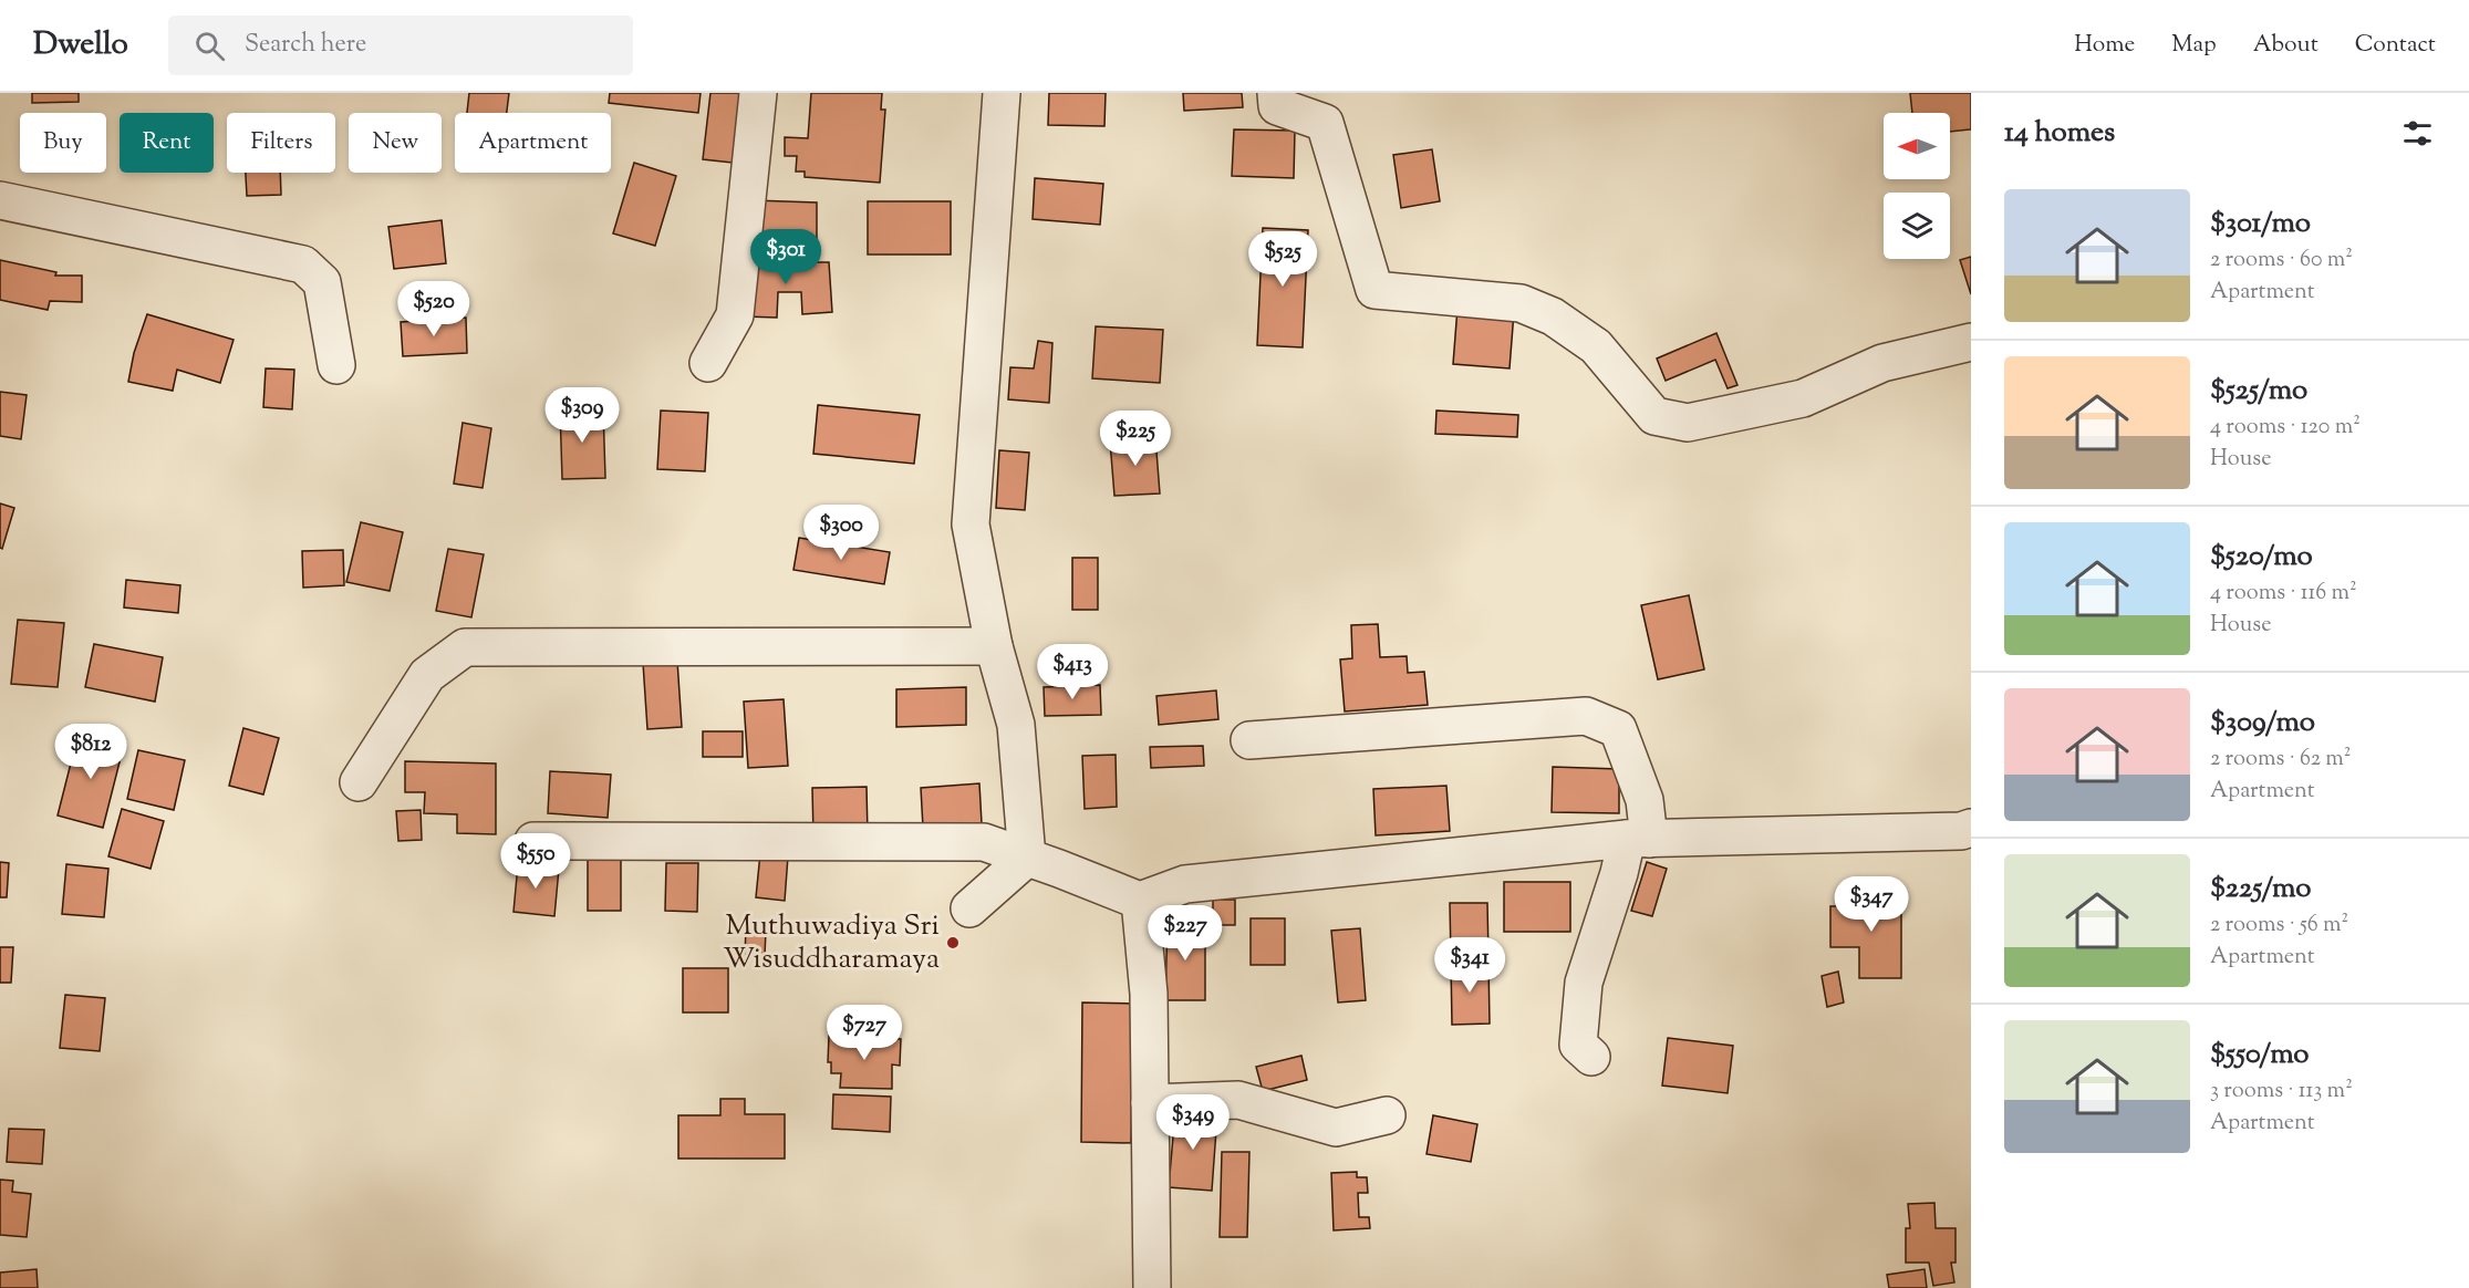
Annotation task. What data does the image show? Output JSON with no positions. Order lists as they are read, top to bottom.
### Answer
{
  "places": ["Muthuwadiya Sri Wisuddharamaya"],
  "north": "left",
  "page": {
    "header": "Dwello",
    "search": "Search here",
    "nav": [
      "Home",
      "Map",
      "About",
      "Contact"
    ],
    "heading": "14 homes",
    "chip": [
      "Buy",
      "Rent",
      "Filters",
      "New",
      "Apartment"
    ],
    "list": [
      {
        "name": "$301/mo",
        "note": "2 rooms · 60 m² · Apartment"
      },
      {
        "name": "$525/mo",
        "note": "4 rooms · 120 m² · House"
      },
      {
        "name": "$520/mo",
        "note": "4 rooms · 116 m² · House"
      },
      {
        "name": "$309/mo",
        "note": "2 rooms · 62 m² · Apartment"
      },
      {
        "name": "$225/mo",
        "note": "2 rooms · 56 m² · Apartment"
      },
      {
        "name": "$550/mo",
        "note": "3 rooms · 113 m² · Apartment"
      }
    ],
    "price": [
      "$301",
      "$525",
      "$520",
      "$309",
      "$225",
      "$300",
      "$413",
      "$812",
      "$550",
      "$347",
      "$227",
      "$341",
      "$727",
      "$349"
    ]
  }
}
